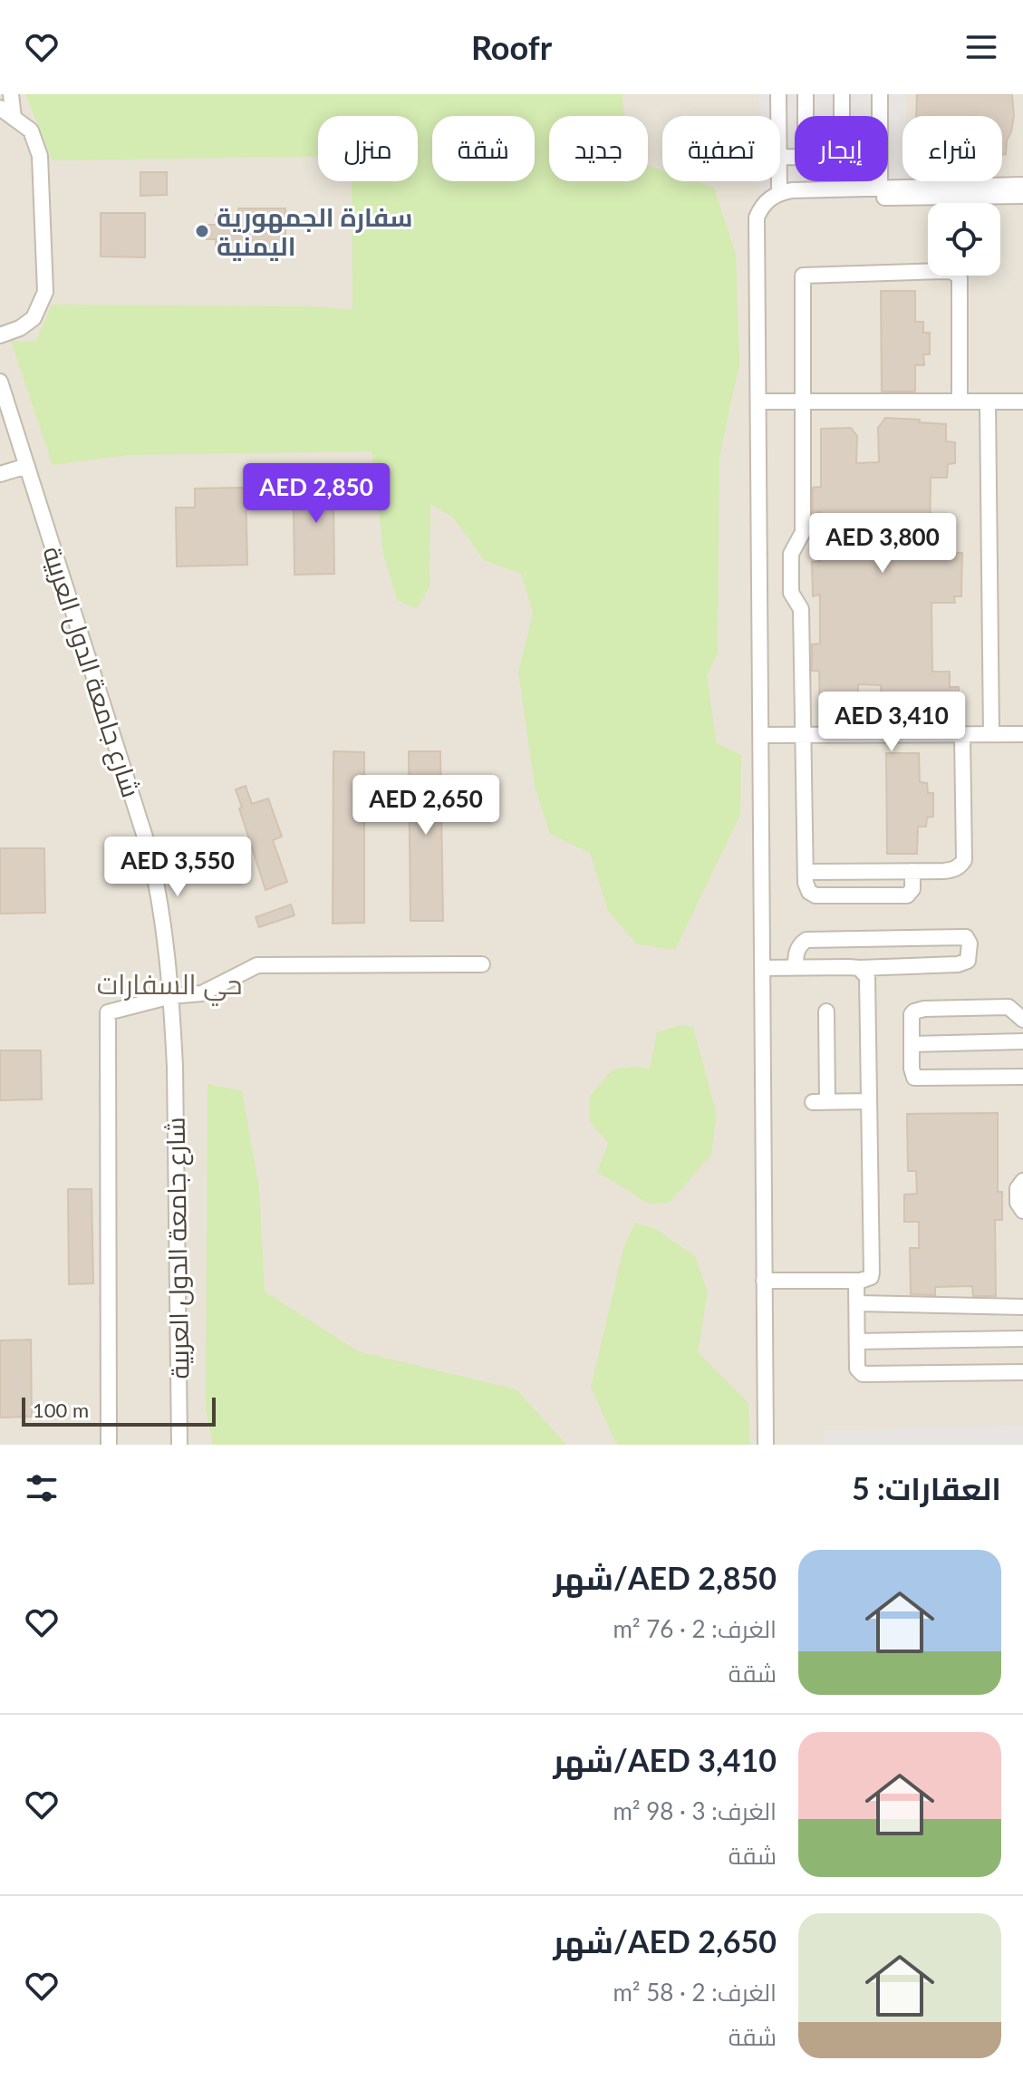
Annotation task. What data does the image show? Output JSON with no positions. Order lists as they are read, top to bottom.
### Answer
{
  "streets": {
    "street": ["شارع جامعة الدول العربية"]
  },
  "districts": ["حي السفارات"],
  "places": ["سفارة الجمهورية اليمنية"],
  "scale_bar": "100 m",
  "page": {
    "header": "Roofr",
    "chip": [
      "شراء",
      "إيجار",
      "تصفية",
      "جديد",
      "شقة",
      "منزل"
    ],
    "price": [
      "AED 2,850",
      "AED 3,800",
      "AED 3,410",
      "AED 2,650",
      "AED 3,550"
    ],
    "scale": "100 m",
    "heading": "العقارات: 5",
    "list": [
      {
        "name": "AED 2,850/شهر",
        "note": "الغرف: 2 · 76 m² · شقة"
      },
      {
        "name": "AED 3,410/شهر",
        "note": "الغرف: 3 · 98 m² · شقة"
      },
      {
        "name": "AED 2,650/شهر",
        "note": "الغرف: 2 · 58 m² · شقة"
      }
    ]
  }
}
